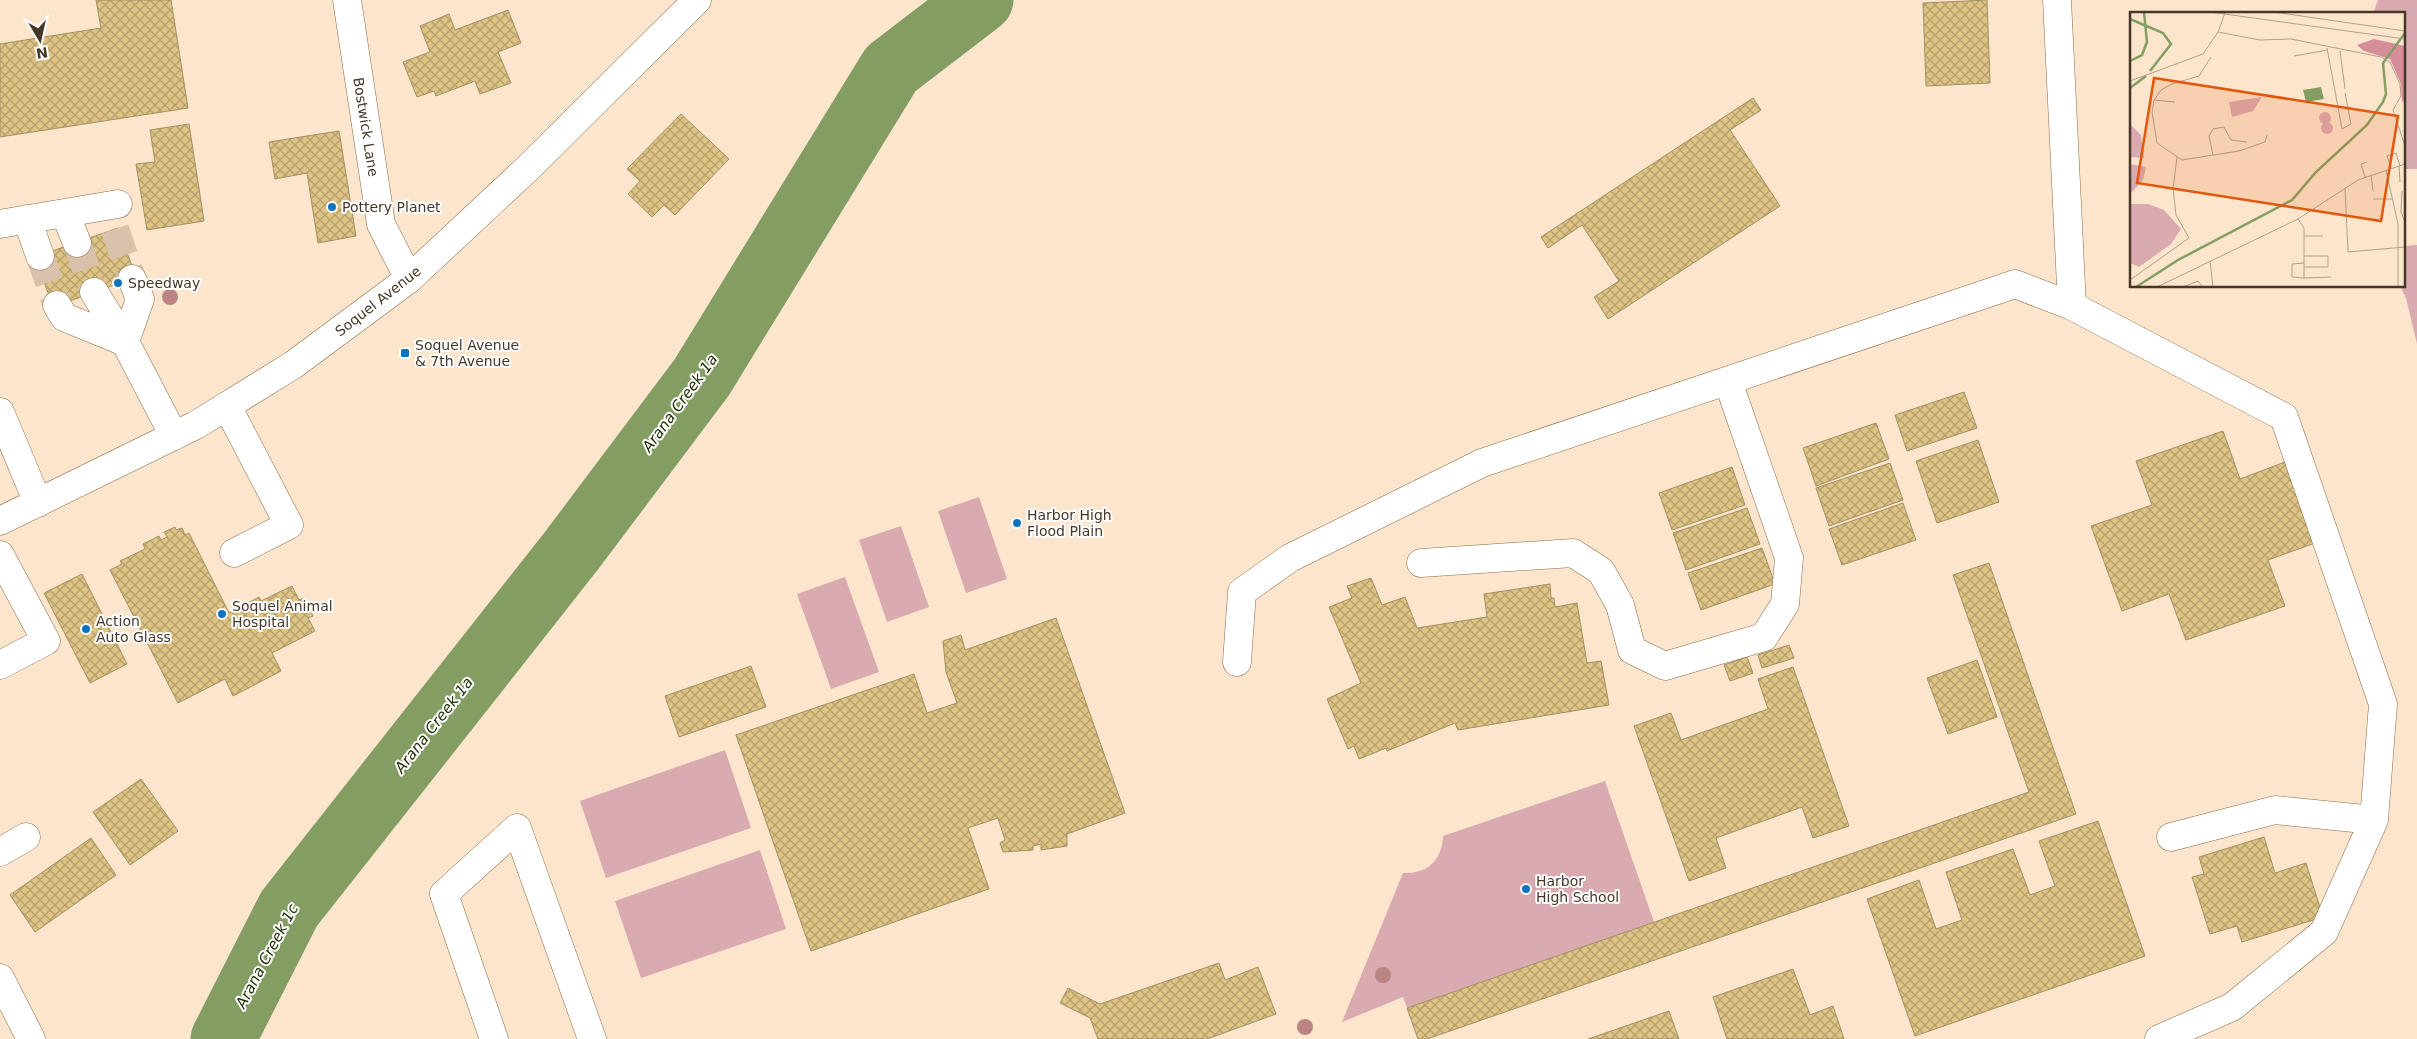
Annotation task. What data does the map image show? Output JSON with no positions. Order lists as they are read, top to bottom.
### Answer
{
  "streets": {
    "main road": ["Bostwick Lane", "Soquel Avenue"]
  },
  "crossings": [
    ["Bostwick Lane", "Soquel Avenue"]
  ],
  "water": ["Arana Creek 1a", "Arana Creek 1c"],
  "places": {
    "other": [
      "Pottery Planet",
      "Speedway",
      "Harbor High Flood Plain",
      "Soquel Animal Hospital",
      "Action Auto Glass",
      "Harbor High School"
    ],
    "transit": ["Soquel Avenue & 7th Avenue"]
  },
  "north": "bottom"
}
